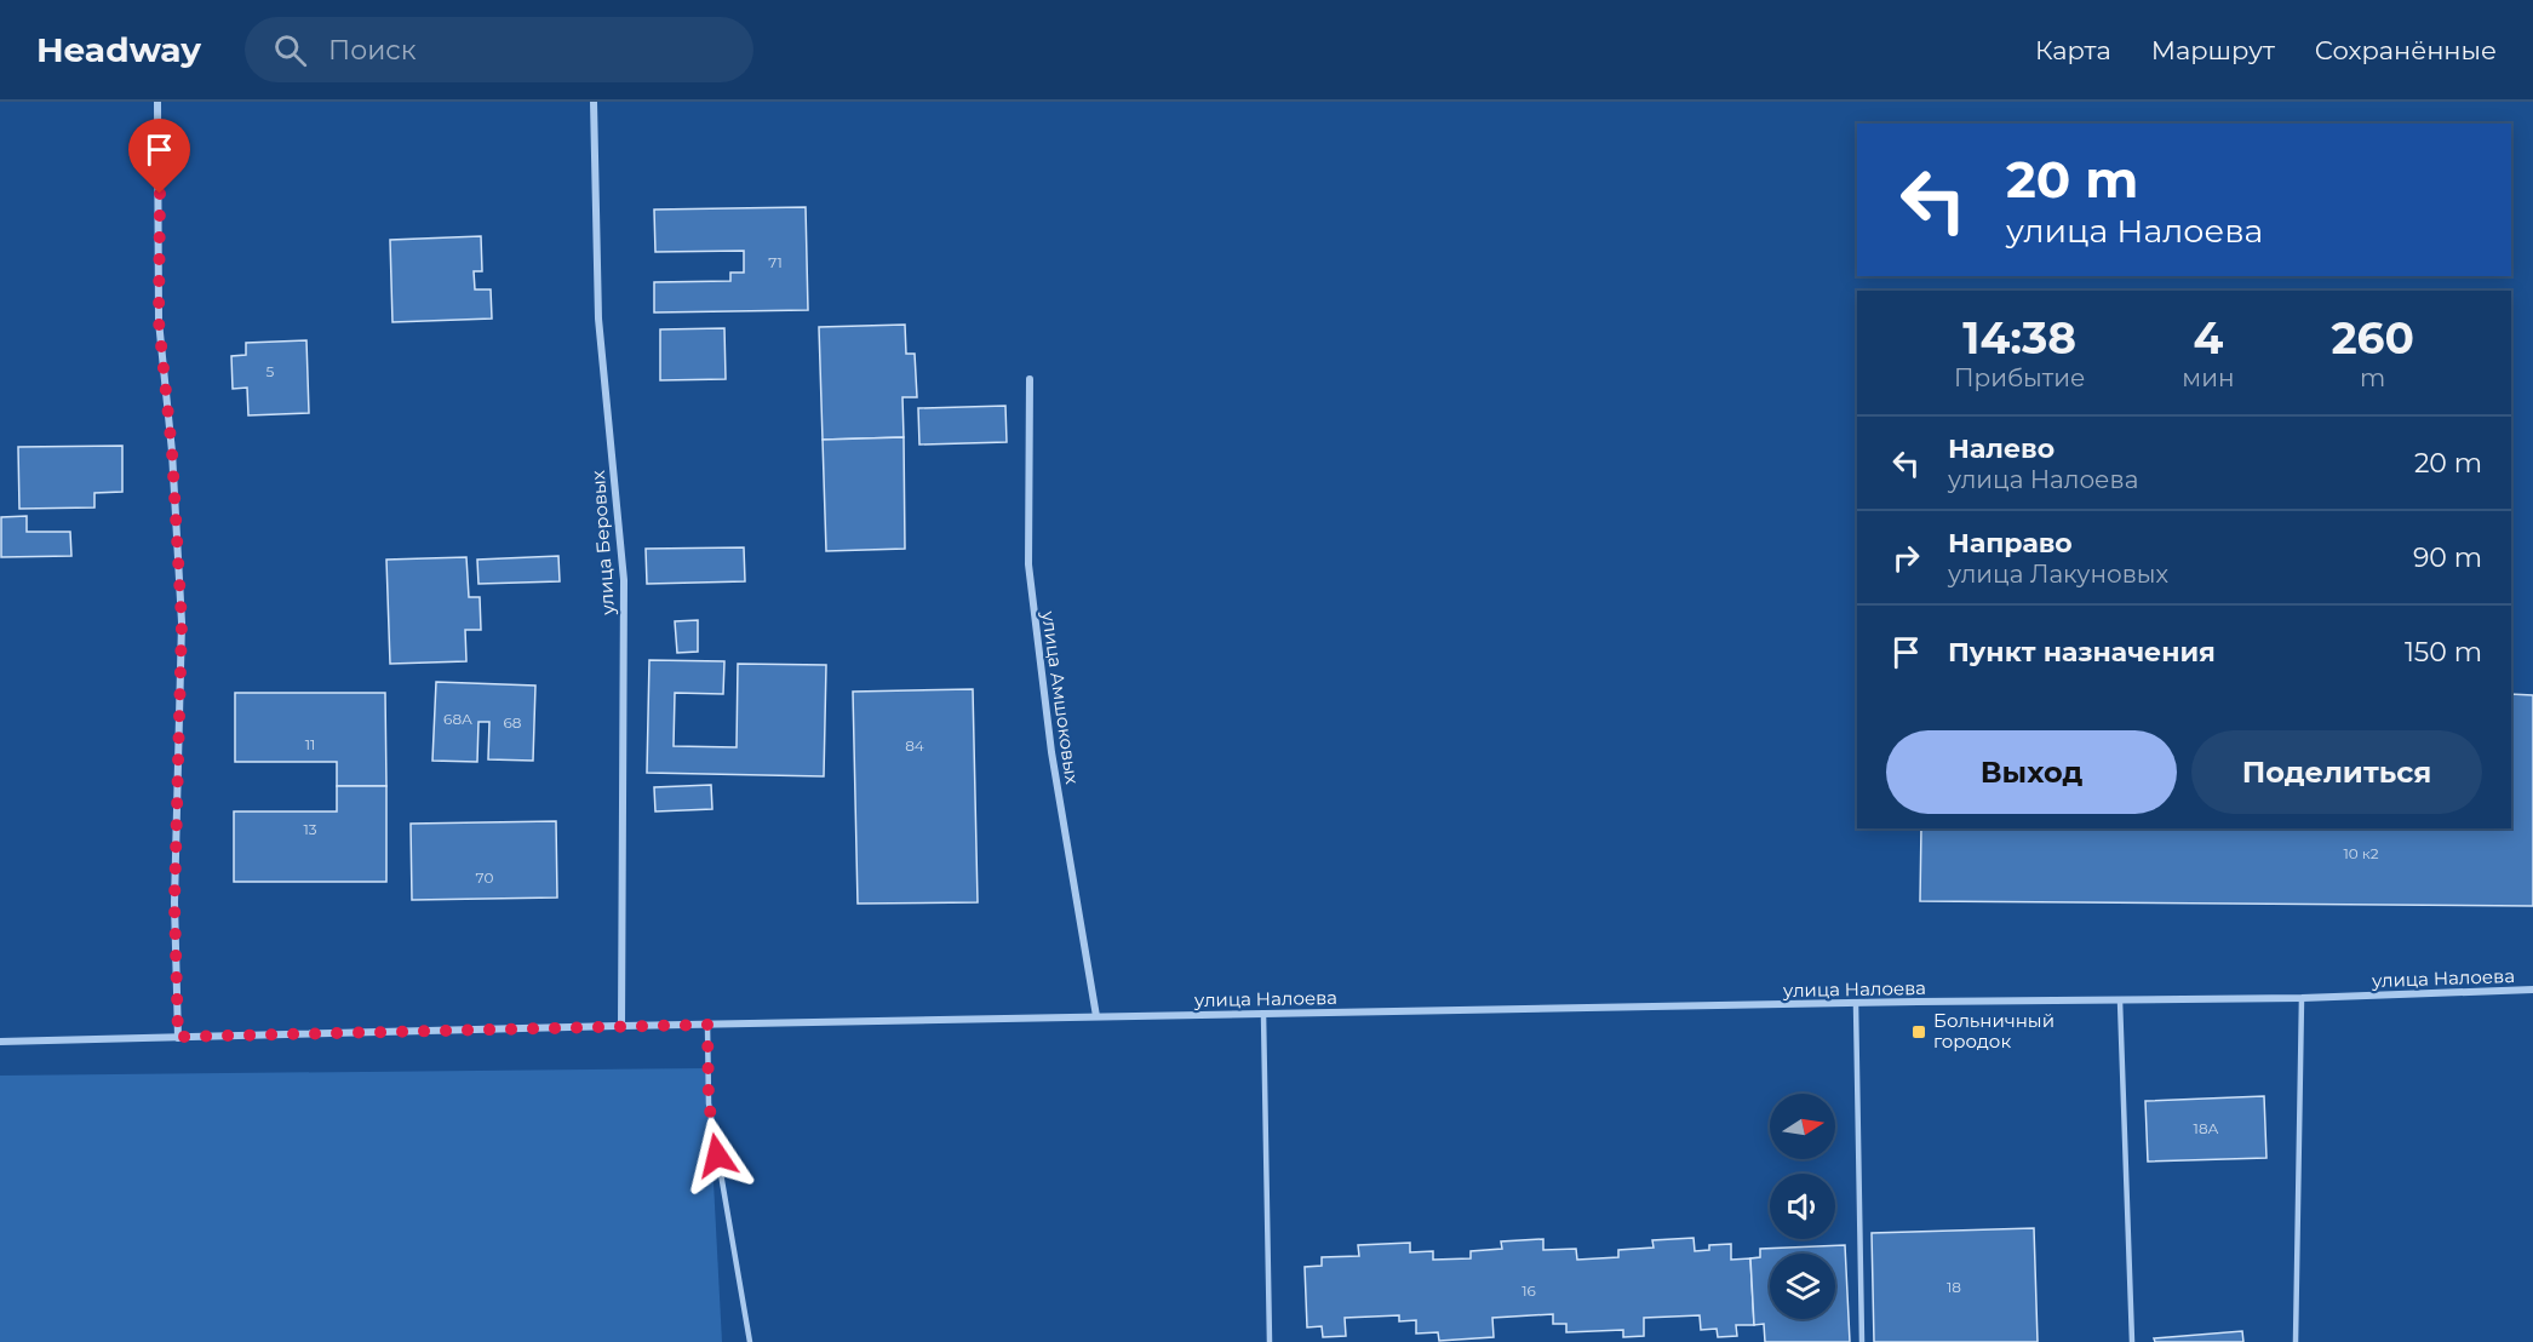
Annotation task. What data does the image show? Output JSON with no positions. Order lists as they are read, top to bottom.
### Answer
{
  "streets": {
    "street": ["улица Беровых", "улица Амшоковых", "улица Налоева"]
  },
  "crossings": [
    ["улица Беровых", "улица Налоева"],
    ["улица Амшоковых", "улица Налоева"]
  ],
  "places": {
    "transit": ["Больничный городок"]
  },
  "house_numbers": [
    "71",
    "5",
    "68А",
    "68",
    "11",
    "84",
    "13",
    "10 к2",
    "70",
    "18А",
    "18",
    "16"
  ],
  "north": "right",
  "page": {
    "header": "Headway",
    "search": "Поиск",
    "nav": ["Карта", "Маршрут", "Сохранённые"],
    "turn": ["20 m", "улица Налоева"],
    "eta": [
      "14:38",
      "Прибытие",
      "4",
      "мин",
      "260",
      "m"
    ],
    "list": [
      {
        "name": "Налево",
        "note": "улица Налоева",
        "value": "20 m"
      },
      {
        "name": "Направо",
        "note": "улица Лакуновых",
        "value": "90 m"
      },
      {
        "name": "Пункт назначения",
        "value": "150 m"
      }
    ],
    "buttons": ["Выход", "Поделиться"]
  }
}
